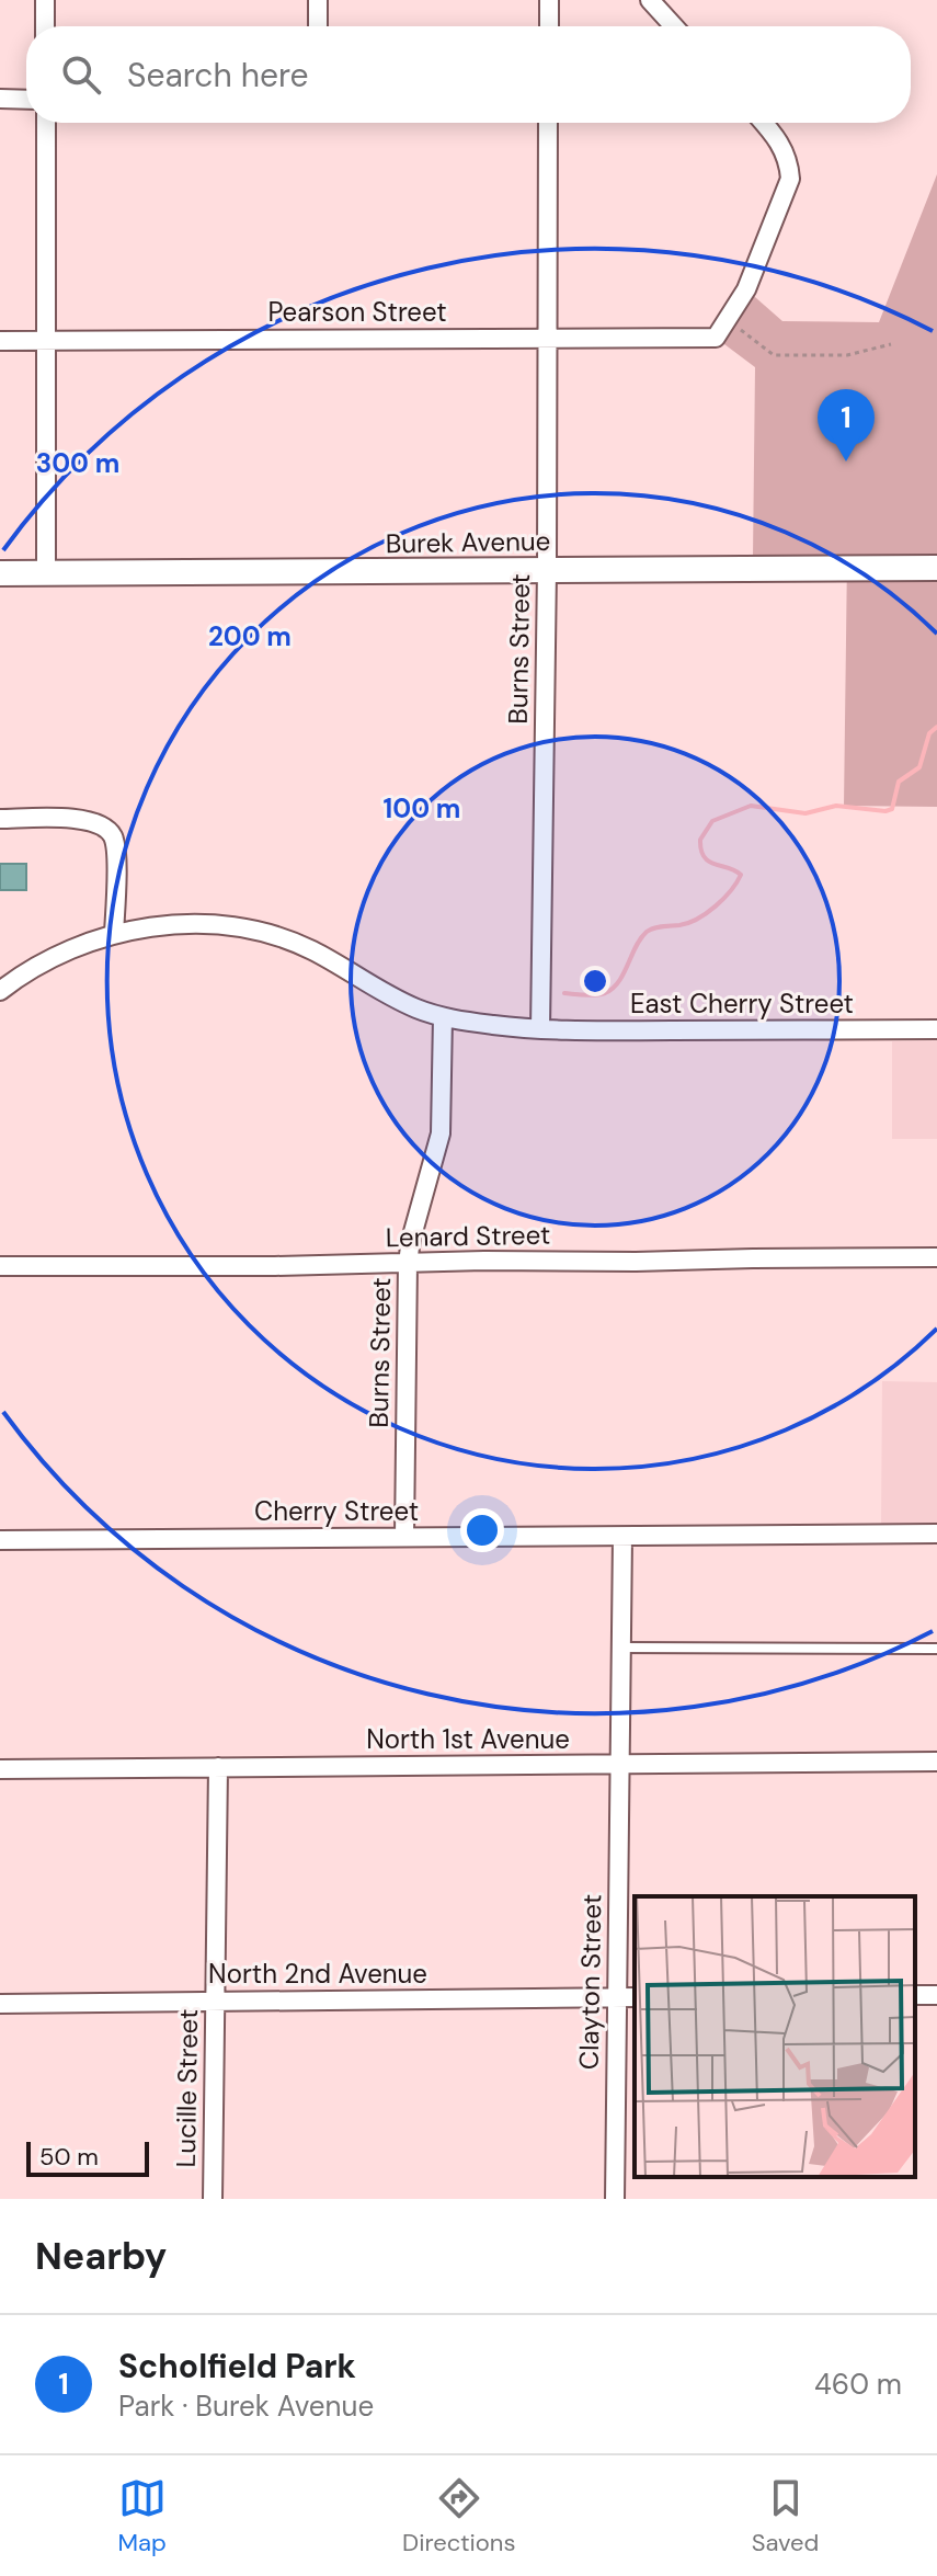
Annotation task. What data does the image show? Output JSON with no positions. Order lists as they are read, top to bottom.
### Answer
{
  "streets": {
    "street": [
      "Pearson Street",
      "Burek Avenue",
      "Burns Street",
      "East Cherry Street",
      "Lenard Street",
      "Cherry Street",
      "North 1st Avenue",
      "North 2nd Avenue",
      "Clayton Street",
      "Lucille Street"
    ]
  },
  "crossings": [
    ["Pearson Street", "Burns Street"],
    ["Burek Avenue", "Burns Street"],
    ["Burns Street", "East Cherry Street"],
    ["Burns Street", "Lenard Street"],
    ["Burns Street", "Cherry Street"],
    ["Cherry Street", "Clayton Street"],
    ["North 1st Avenue", "Clayton Street"],
    ["North 1st Avenue", "Lucille Street"],
    ["North 2nd Avenue", "Clayton Street"],
    ["North 2nd Avenue", "Lucille Street"]
  ],
  "scale_bar": "50 m",
  "page": {
    "search": "Search here",
    "pins": "1",
    "scale": "50 m",
    "heading": "Nearby",
    "list": [
      {
        "mark": "1",
        "name": "Scholfield Park",
        "note": "Park · Burek Avenue",
        "value": "460 m"
      }
    ],
    "nav": ["Map", "Directions", "Saved"]
  },
  "rings": ["300 m", "200 m", "100 m"]
}
